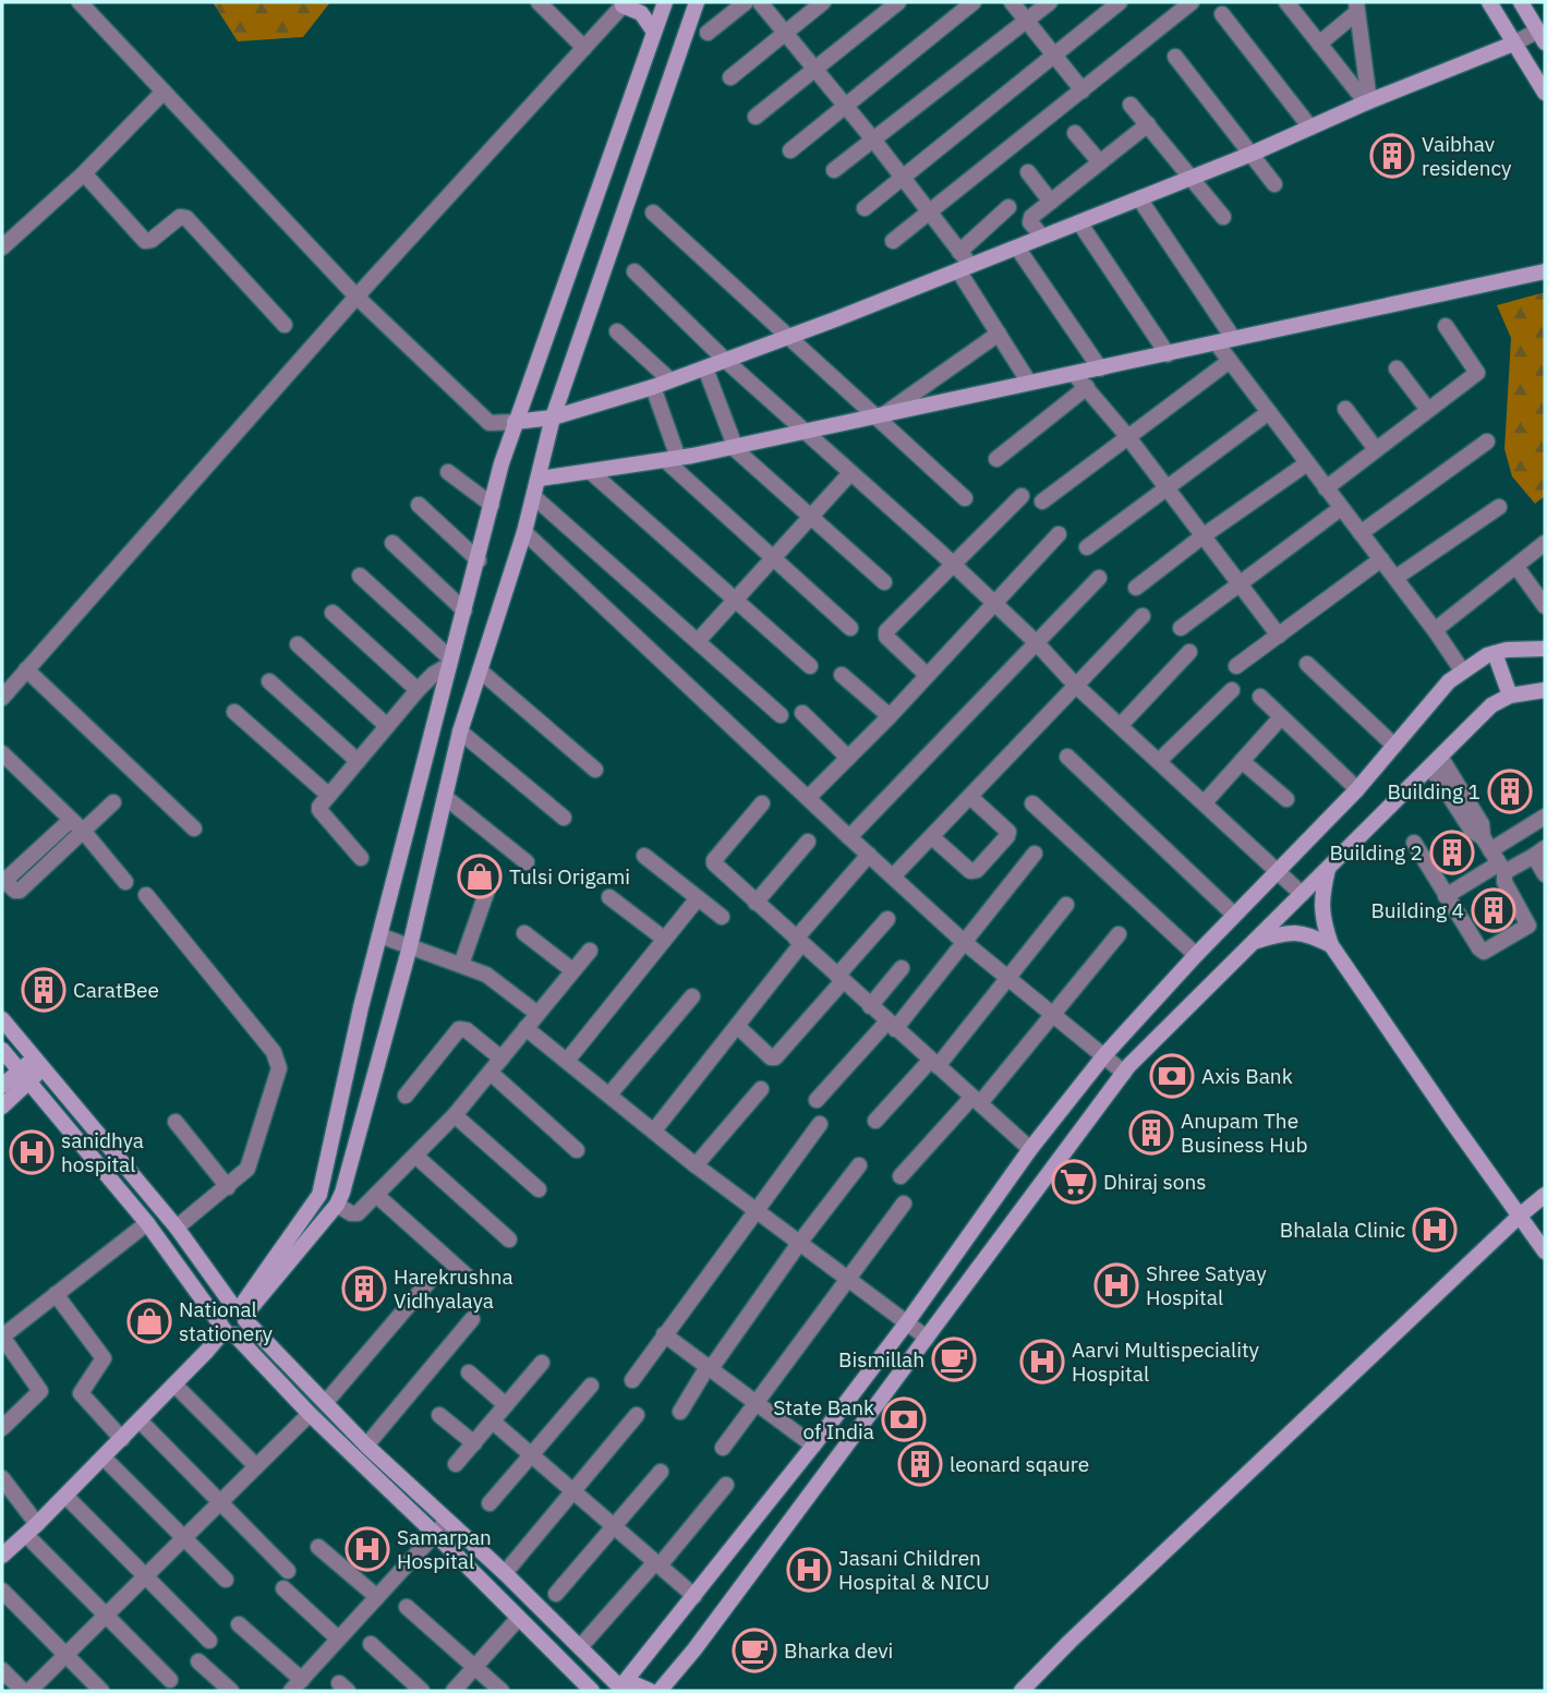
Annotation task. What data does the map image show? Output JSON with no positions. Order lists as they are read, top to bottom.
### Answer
{
  "places": {
    "building": [
      "Vaibhav residency",
      "Building 1",
      "Building 2",
      "Building 4",
      "CaratBee",
      "Anupam The Business Hub",
      "Harekrushna Vidhyalaya",
      "leonard sqaure"
    ],
    "shop": ["Tulsi Origami", "National stationery"],
    "bank": ["Axis Bank", "State Bank of India"],
    "hospital": [
      "sanidhya hospital",
      "Bhalala Clinic",
      "Shree Satyay Hospital",
      "Aarvi Multispeciality Hospital",
      "Samarpan Hospital",
      "Jasani Children Hospital & NICU"
    ],
    "supermarket": ["Dhiraj sons"],
    "cafe": ["Bismillah", "Bharka devi"]
  }
}
